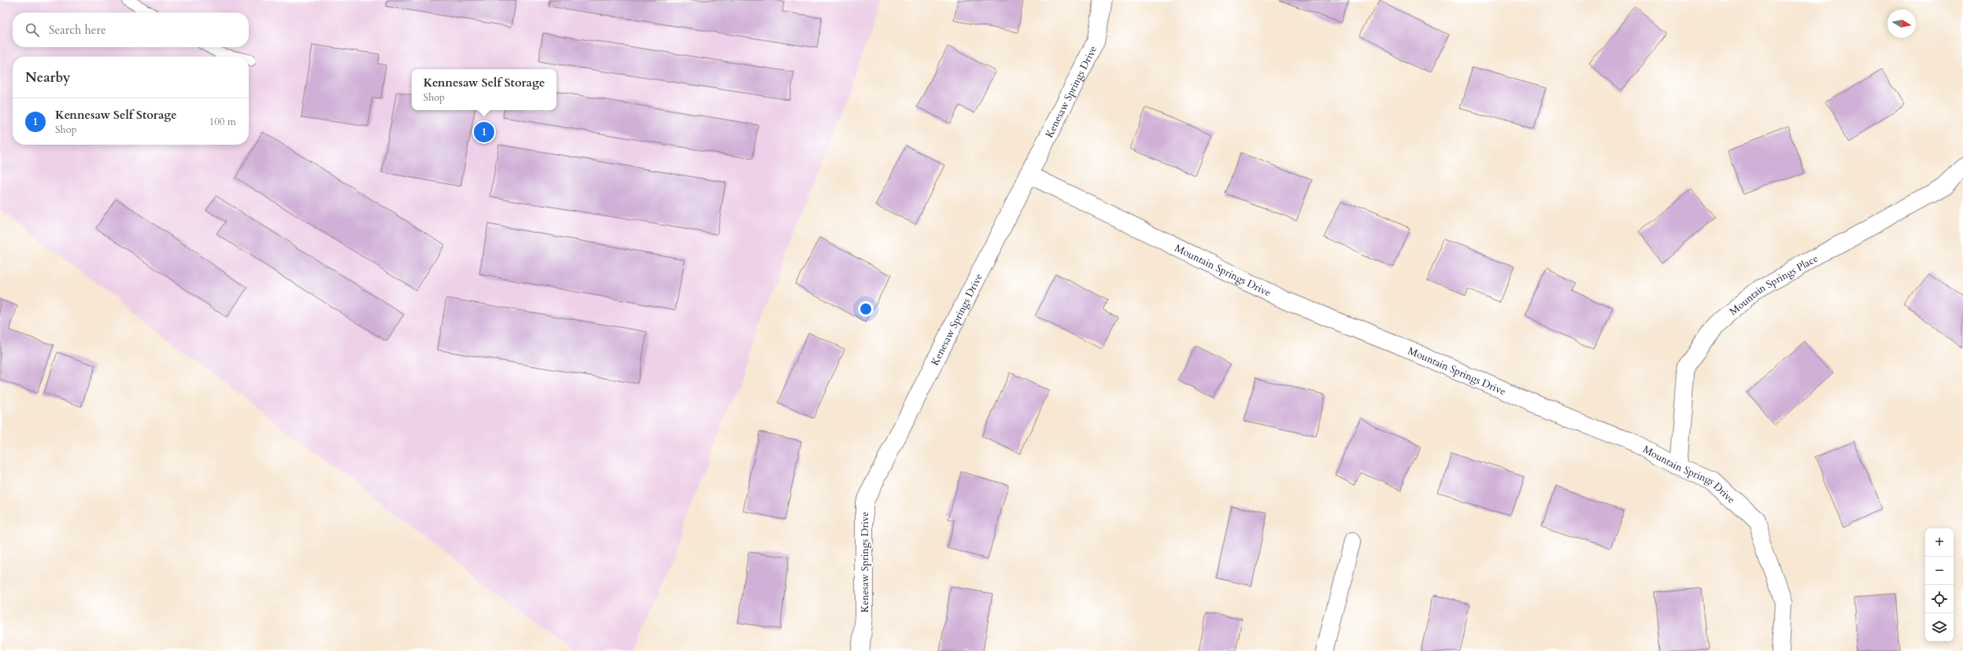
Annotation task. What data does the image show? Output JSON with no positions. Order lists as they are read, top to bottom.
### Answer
{
  "streets": {
    "street": ["Kenesaw Springs Drive", "Mountain Springs Drive", "Mountain Springs Place"]
  },
  "crossings": [
    ["Kenesaw Springs Drive", "Mountain Springs Drive"],
    ["Mountain Springs Drive", "Mountain Springs Place"]
  ],
  "north": "right",
  "page": {
    "search": "Search here",
    "heading": "Nearby",
    "popup": ["Kennesaw Self Storage", "Shop"],
    "list": [
      {
        "mark": "1",
        "name": "Kennesaw Self Storage",
        "note": "Shop",
        "value": "100 m"
      }
    ],
    "pins": "1",
    "map_buttons": ["+", "−"]
  }
}
